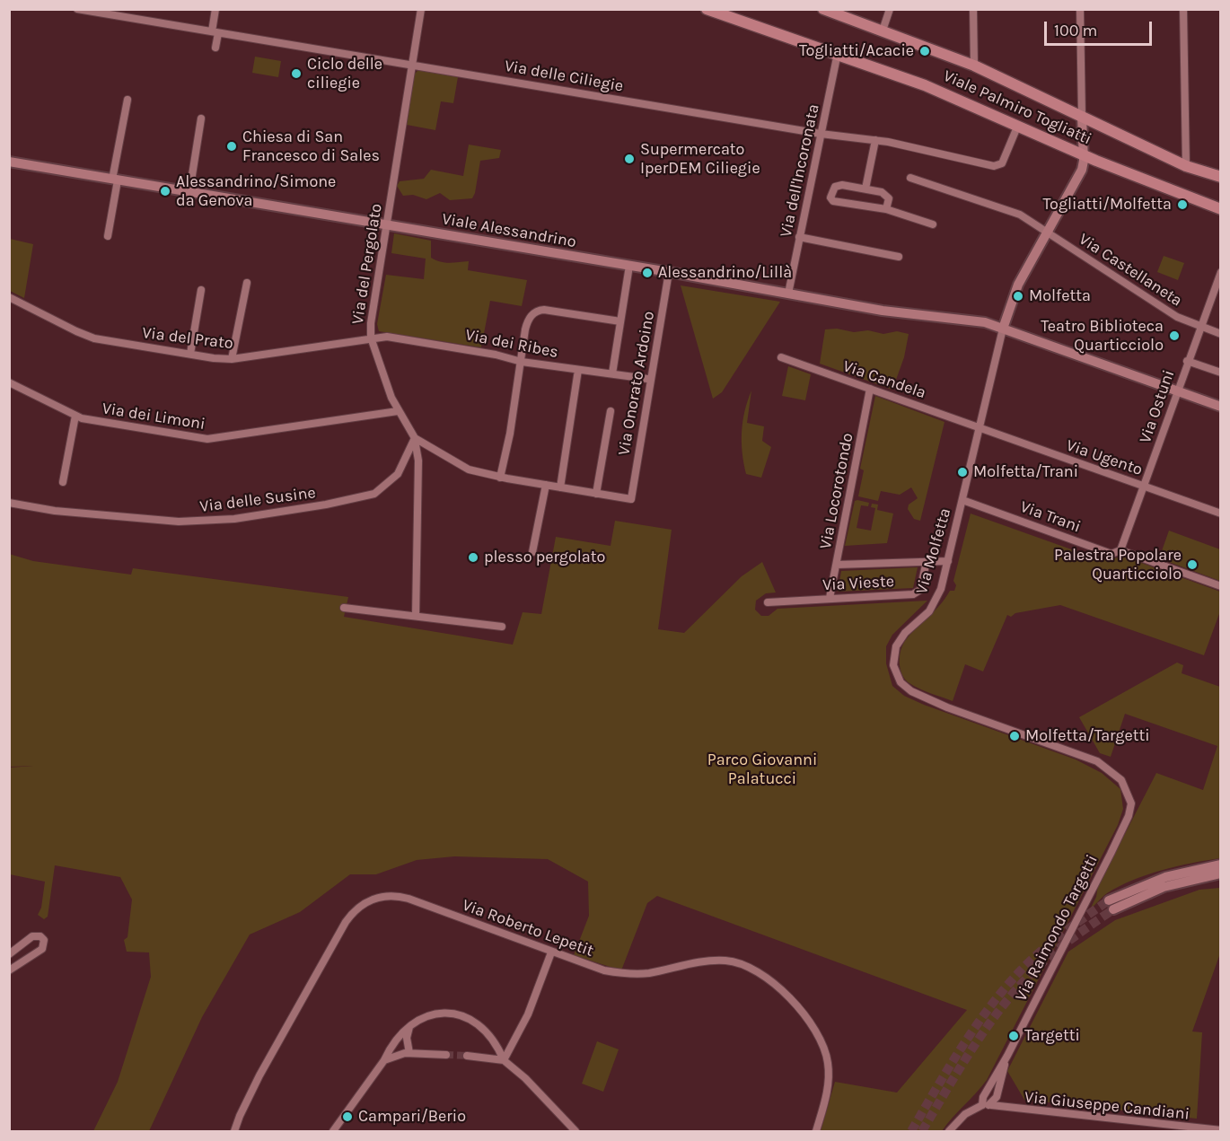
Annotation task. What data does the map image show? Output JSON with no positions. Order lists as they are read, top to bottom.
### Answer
{
  "streets": {
    "main road": ["Viale Palmiro Togliatti"],
    "street": [
      "Via delle Ciliegie",
      "Via dell'Incoronata",
      "Viale Alessandrino",
      "Via del Pergolato",
      "Via Castellaneta",
      "Via del Prato",
      "Via dei Ribes",
      "Via Candela",
      "Via Onorato Ardoino",
      "Via Ostuni",
      "Via dei Limoni",
      "Via Ugento",
      "Via Locorotondo",
      "Via delle Susine",
      "Via Trani",
      "Via Molfetta",
      "Via Vieste",
      "Via Roberto Lepetit",
      "Via Raimondo Targetti",
      "Via Giuseppe Candiani"
    ]
  },
  "crossings": [
    ["Via delle Ciliegie", "Viale Palmiro Togliatti"],
    ["Via delle Ciliegie", "Via dell'Incoronata"],
    ["Via delle Ciliegie", "Via del Pergolato"],
    ["Viale Palmiro Togliatti", "Via dell'Incoronata"],
    ["Viale Palmiro Togliatti", "Via Molfetta"],
    ["Via dell'Incoronata", "Viale Alessandrino"],
    ["Viale Alessandrino", "Via del Pergolato"],
    ["Viale Alessandrino", "Via Onorato Ardoino"],
    ["Viale Alessandrino", "Via Ostuni"],
    ["Viale Alessandrino", "Via Molfetta"],
    ["Via del Pergolato", "Via del Prato"],
    ["Via del Pergolato", "Via dei Ribes"],
    ["Via del Pergolato", "Via Onorato Ardoino"],
    ["Via del Pergolato", "Via dei Limoni"],
    ["Via del Pergolato", "Via delle Susine"],
    ["Via Castellaneta", "Via Ostuni"],
    ["Via Castellaneta", "Via Molfetta"],
    ["Via del Prato", "Via dei Ribes"],
    ["Via Candela", "Via Ugento"],
    ["Via Candela", "Via Locorotondo"],
    ["Via Candela", "Via Molfetta"],
    ["Via Ostuni", "Via Ugento"],
    ["Via Ostuni", "Via Trani"],
    ["Via Ugento", "Via Molfetta"],
    ["Via Locorotondo", "Via Vieste"],
    ["Via Trani", "Via Molfetta"],
    ["Via Molfetta", "Via Raimondo Targetti"],
    ["Via Raimondo Targetti", "Via Giuseppe Candiani"]
  ],
  "parks": ["Parco Giovanni Palatucci"],
  "places": [
    "Togliatti/Acacie",
    "Ciclo delle ciliegie",
    "Chiesa di San Francesco di Sales",
    "Supermercato IperDEM Ciliegie",
    "Alessandrino/Simone da Genova",
    "Togliatti/Molfetta",
    "Alessandrino/Lillà",
    "Molfetta",
    "Teatro Biblioteca Quarticciolo",
    "Molfetta/Trani",
    "plesso pergolato",
    "Palestra Popolare Quarticciolo",
    "Molfetta/Targetti",
    "Targetti",
    "Campari/Berio"
  ],
  "scale_bar": "100 m"
}
